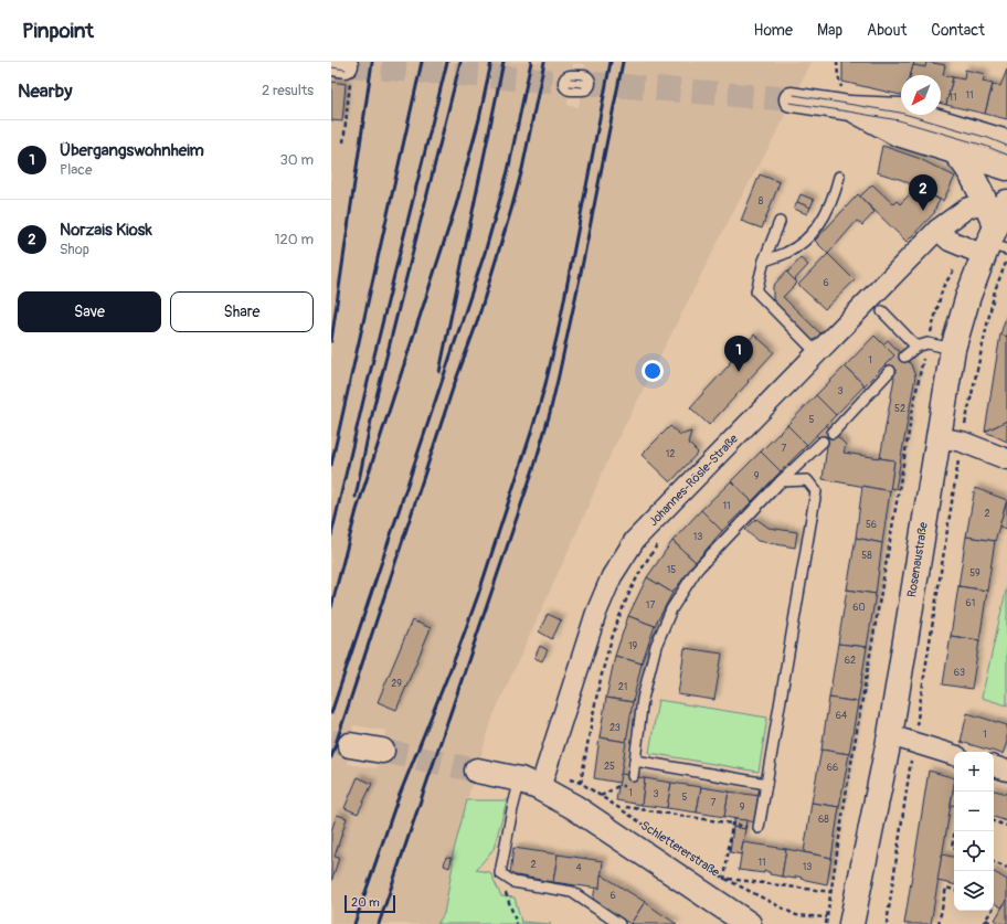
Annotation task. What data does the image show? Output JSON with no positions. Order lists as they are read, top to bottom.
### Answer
{
  "streets": {
    "street": ["Johannes-Rösle-Straße", "Rosenaustraße", "Schlettererstraße"]
  },
  "crossings": [
    ["Johannes-Rösle-Straße", "Rosenaustraße"],
    ["Johannes-Rösle-Straße", "Schlettererstraße"]
  ],
  "house_numbers": [
    "11",
    "11",
    "8",
    "6",
    "1",
    "3",
    "52",
    "5",
    "7",
    "12",
    "9",
    "11",
    "2",
    "56",
    "13",
    "58",
    "15",
    "59",
    "61",
    "17",
    "60",
    "19",
    "62",
    "63",
    "29",
    "21",
    "64",
    "23",
    "1",
    "25",
    "66",
    "1",
    "3",
    "5",
    "7",
    "9",
    "68",
    "11",
    "2",
    "13",
    "4",
    "6"
  ],
  "scale_bar": "20 m",
  "north": "bottom left",
  "page": {
    "header": "Pinpoint",
    "nav": [
      "Home",
      "Map",
      "About",
      "Contact"
    ],
    "heading": ["Nearby", "2 results"],
    "list": [
      {
        "mark": "1",
        "name": "Übergangswohnheim",
        "note": "Place",
        "value": "30 m"
      },
      {
        "mark": "2",
        "name": "Norzais Kiosk",
        "note": "Shop",
        "value": "120 m"
      }
    ],
    "pins": ["2", "1"],
    "buttons": ["Save", "Share"],
    "map_buttons": ["+", "−"],
    "scale": "20 m"
  }
}
